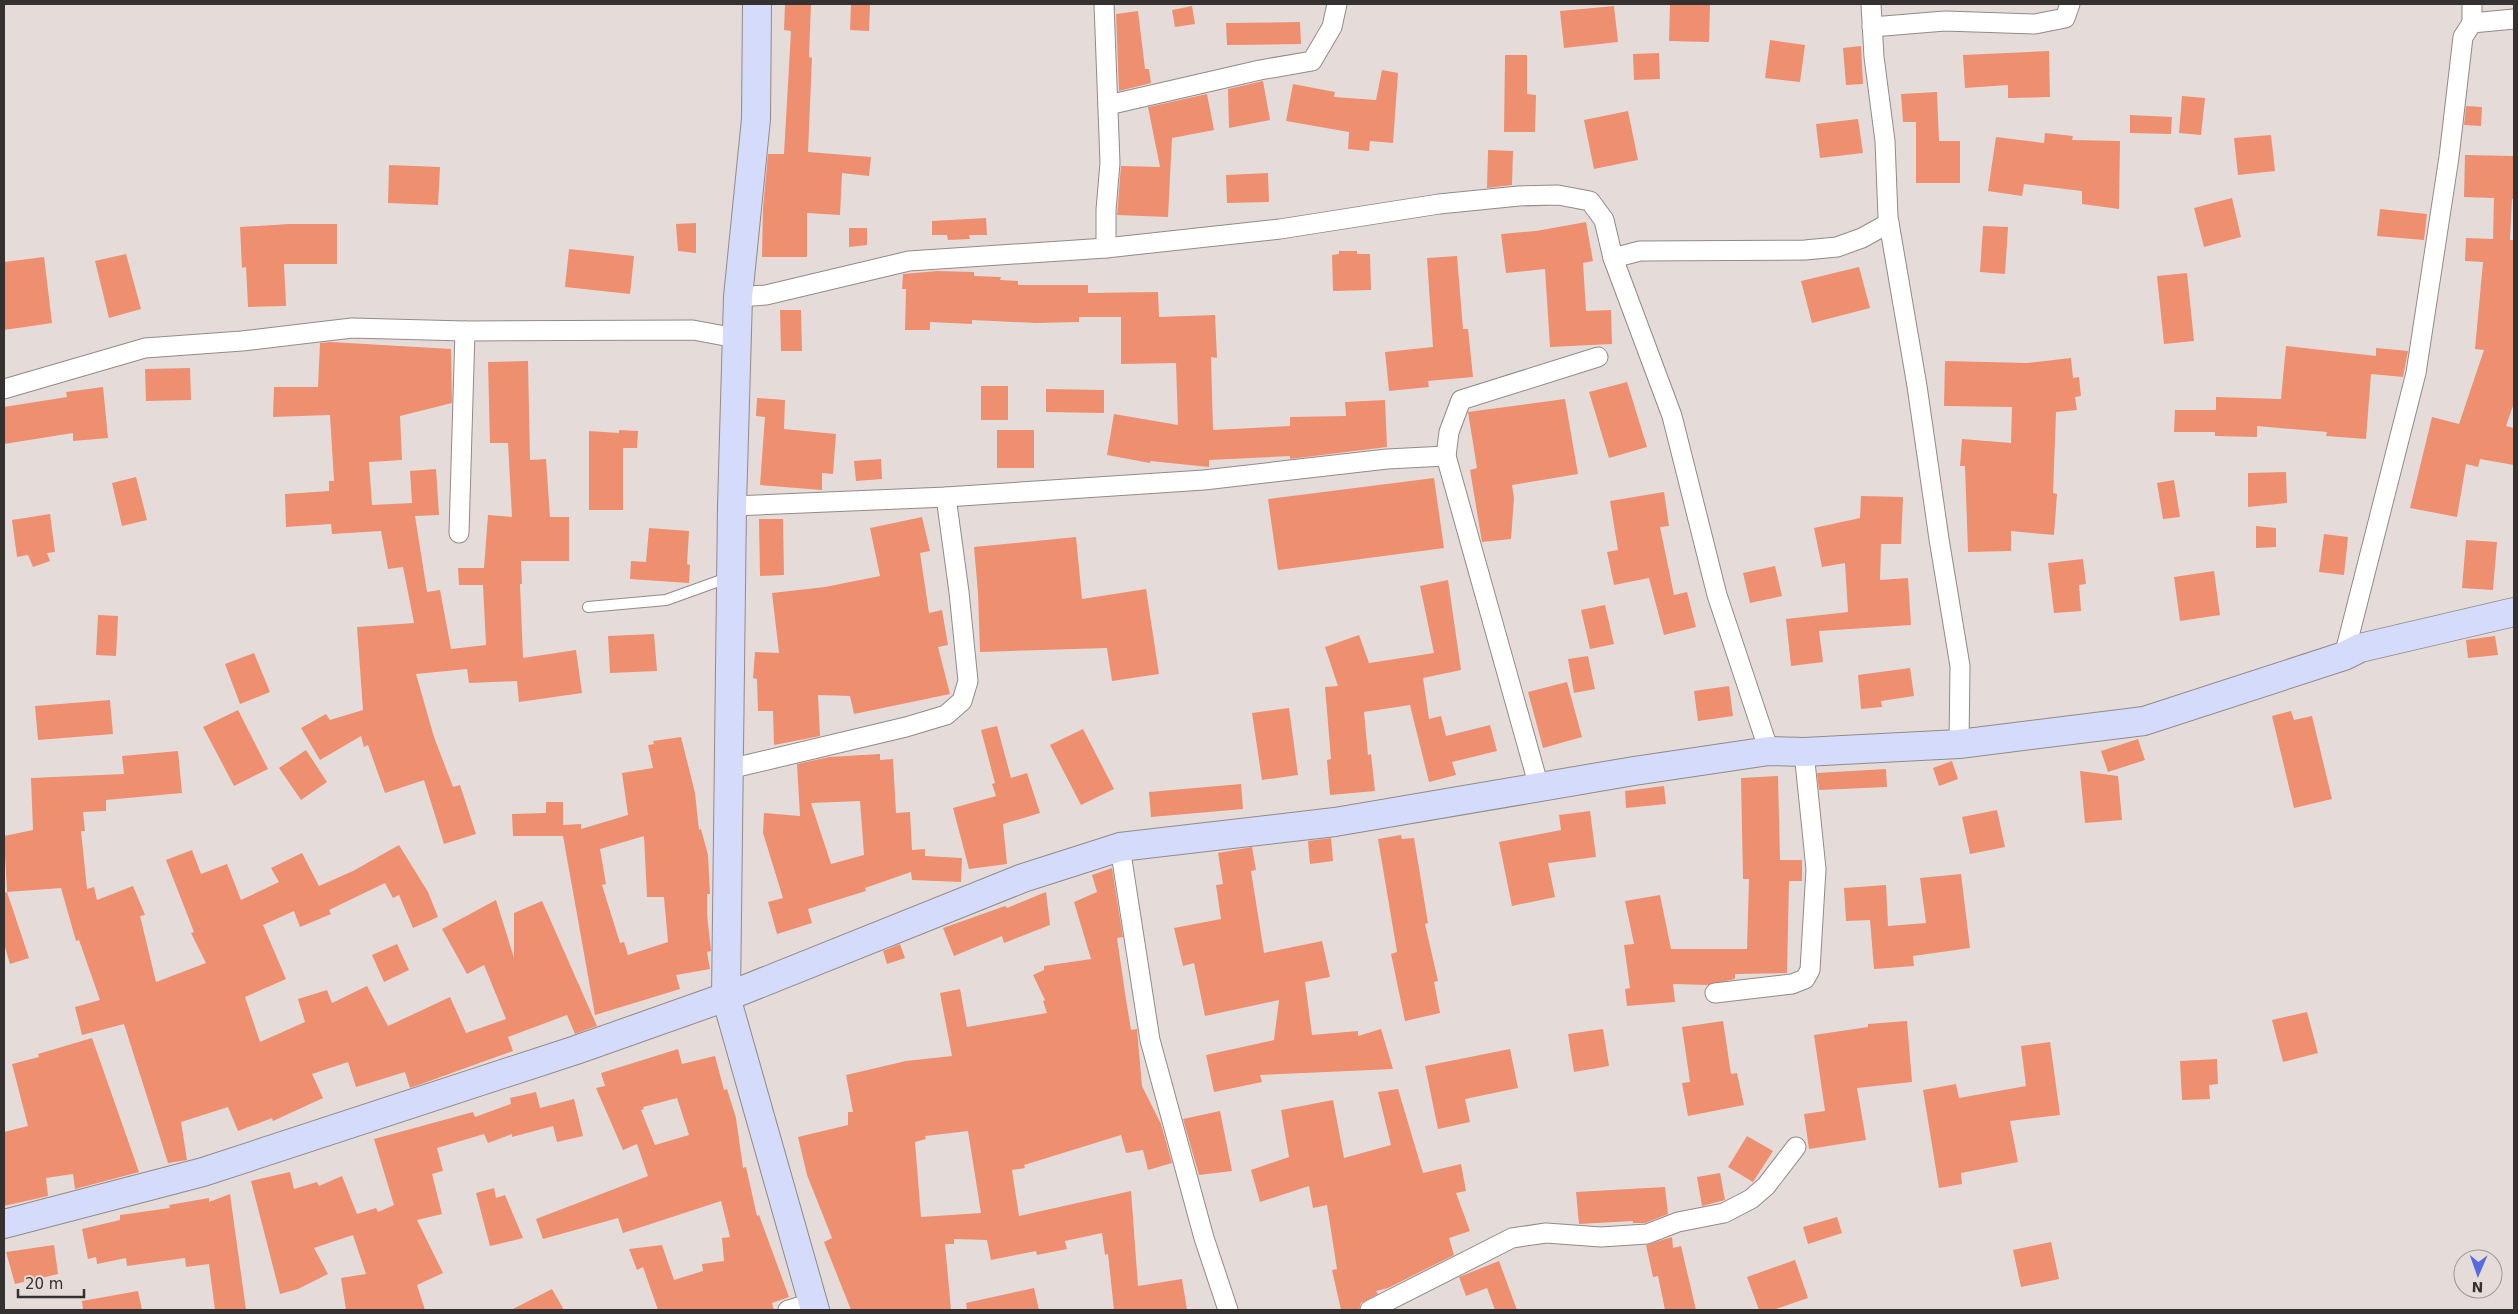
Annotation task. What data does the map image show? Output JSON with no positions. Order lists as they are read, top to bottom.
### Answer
{
  "scale_bar": "20 m",
  "north": "bottom"
}
